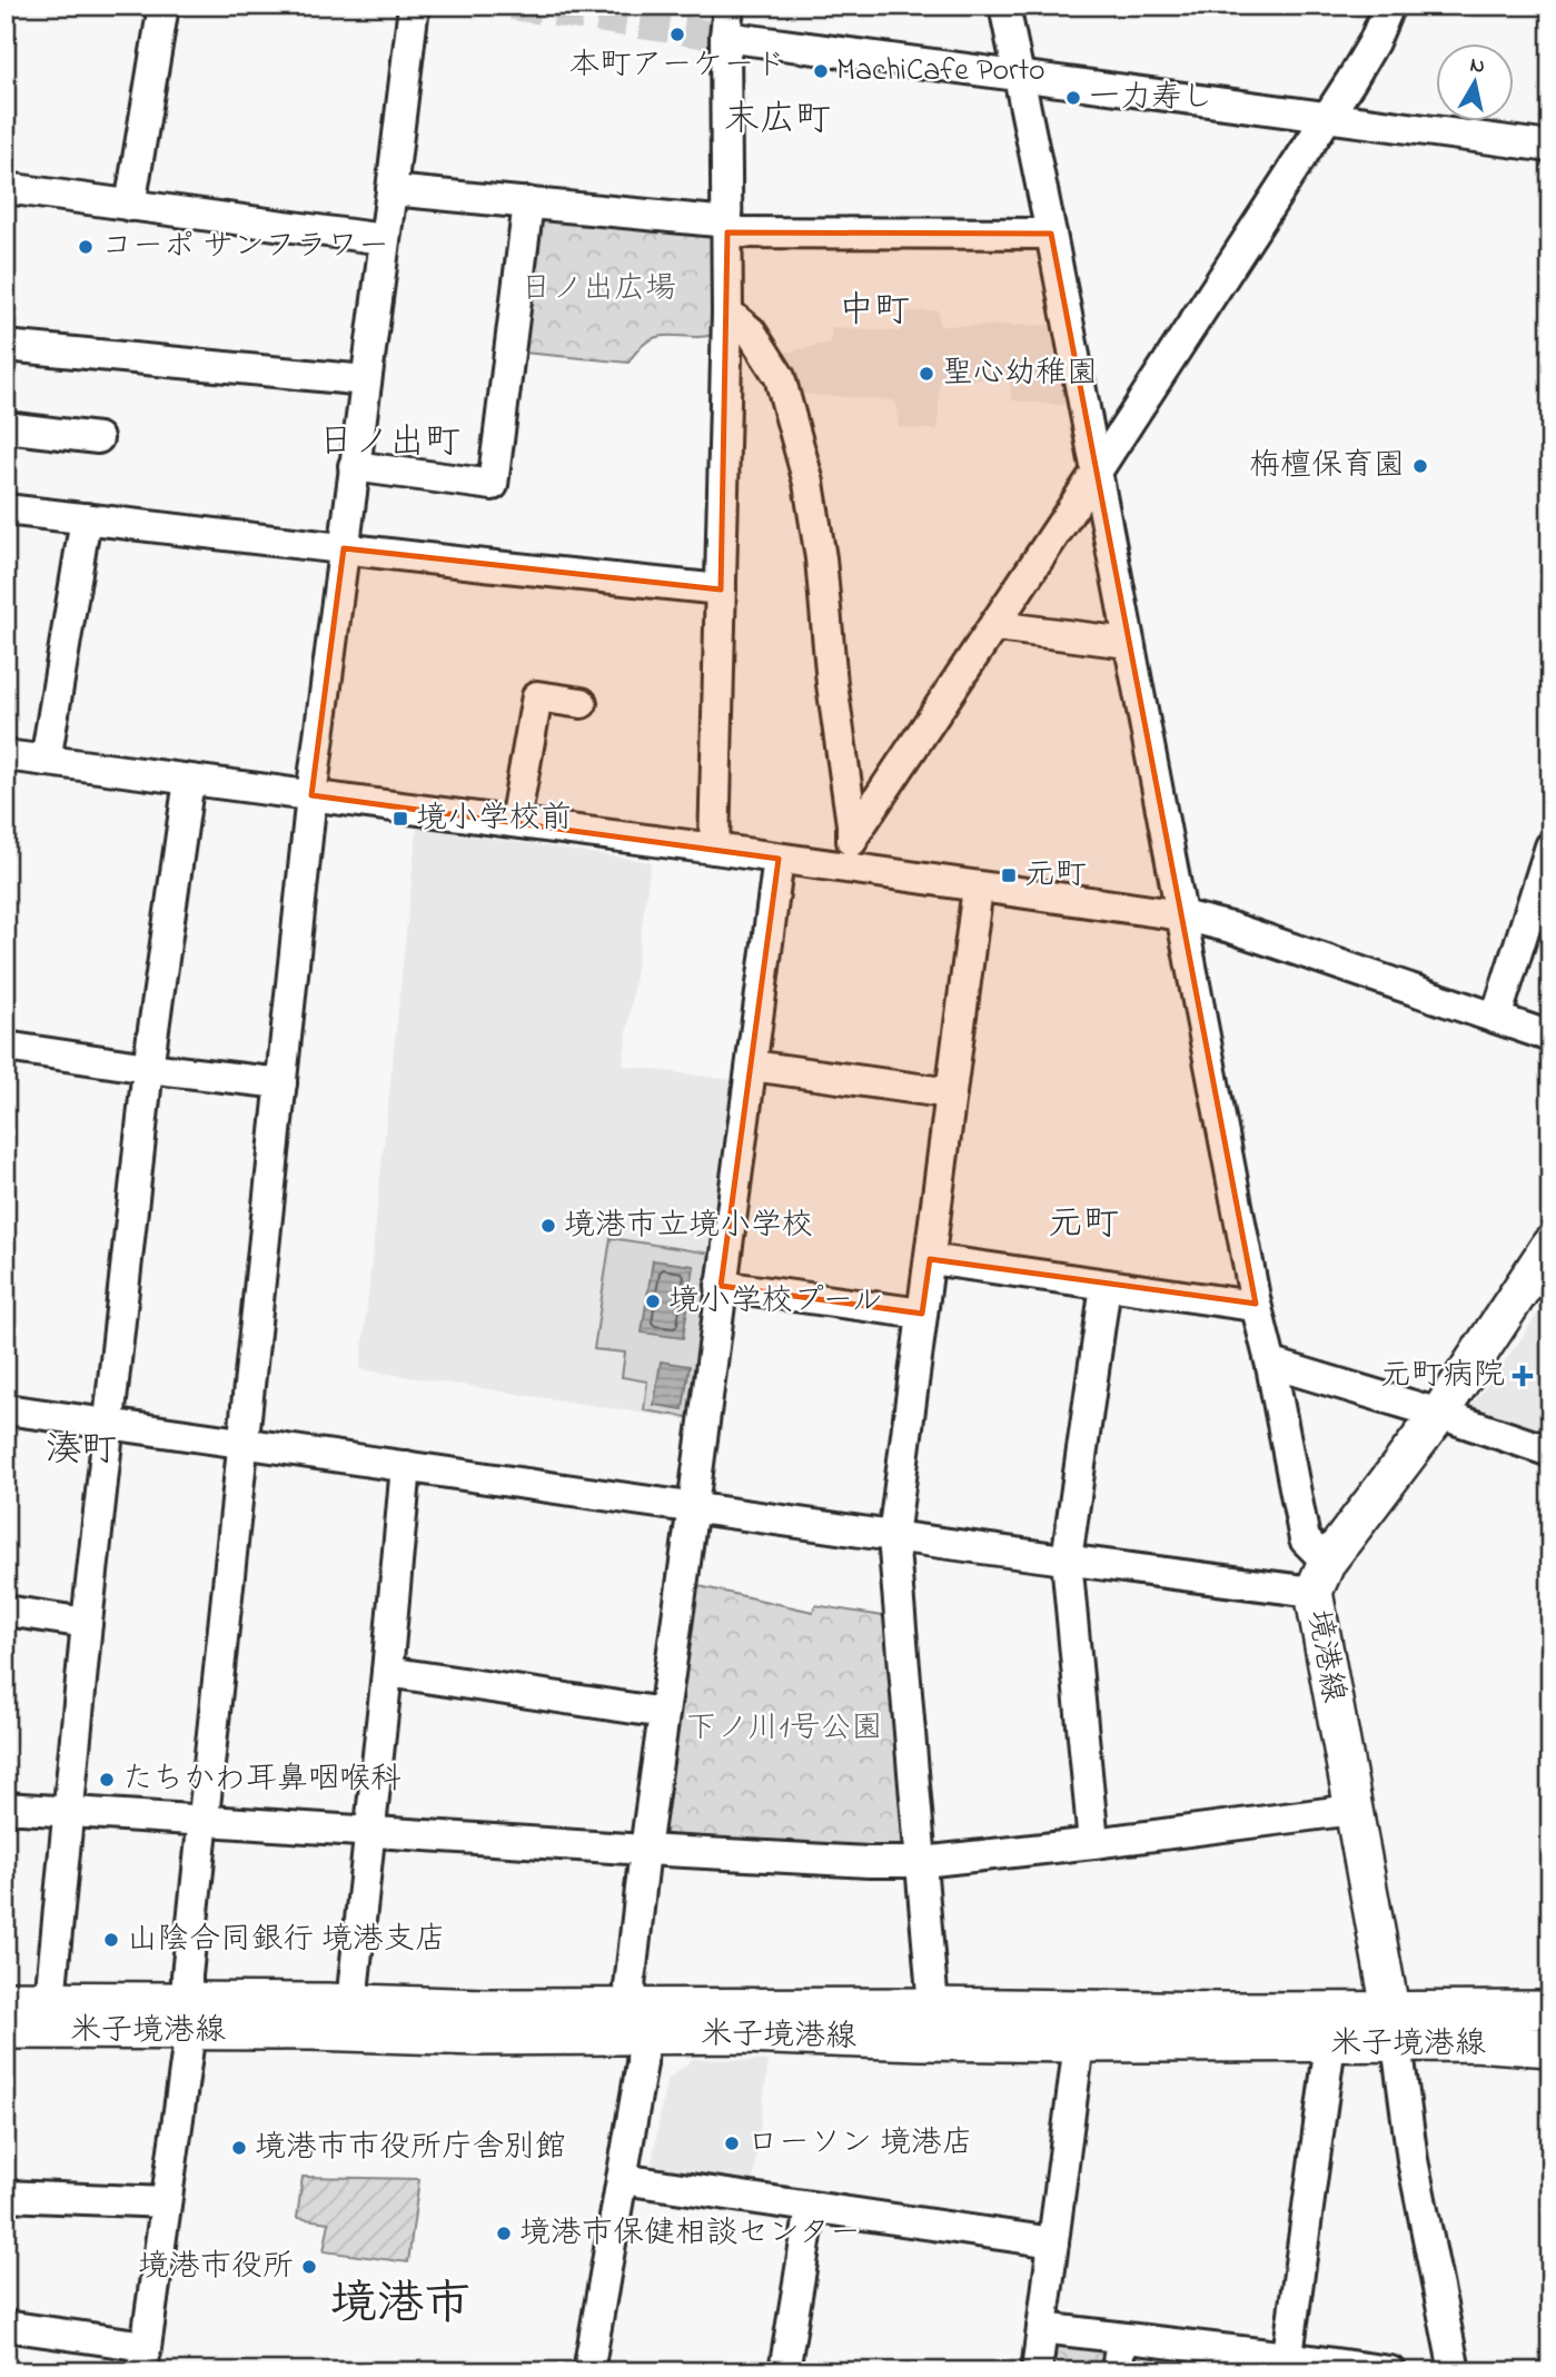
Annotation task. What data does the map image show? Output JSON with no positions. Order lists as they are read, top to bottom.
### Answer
{
  "streets": {
    "main road": ["境港線", "米子境港線"]
  },
  "crossings": [
    ["境港線", "米子境港線"]
  ],
  "districts": [
    "末広町",
    "中町",
    "日ノ出町",
    "元町",
    "湊町",
    "境港市"
  ],
  "parks": ["日ノ出広場", "下ノ川1号公園"],
  "places": {
    "other": [
      "本町アーケード",
      "MachiCafe Porto",
      "一力寿し",
      "コーポ サンフラワー",
      "聖心幼稚園",
      "栴檀保育園",
      "境港市立境小学校",
      "境小学校プール",
      "たちかわ耳鼻咽喉科",
      "山陰合同銀行 境港支店",
      "ローソン 境港店",
      "境港市市役所庁舎別館",
      "境港市保健相談センター",
      "境港市役所"
    ],
    "transit": ["境小学校前", "元町"],
    "health": ["元町病院"]
  },
  "north": "top"
}
